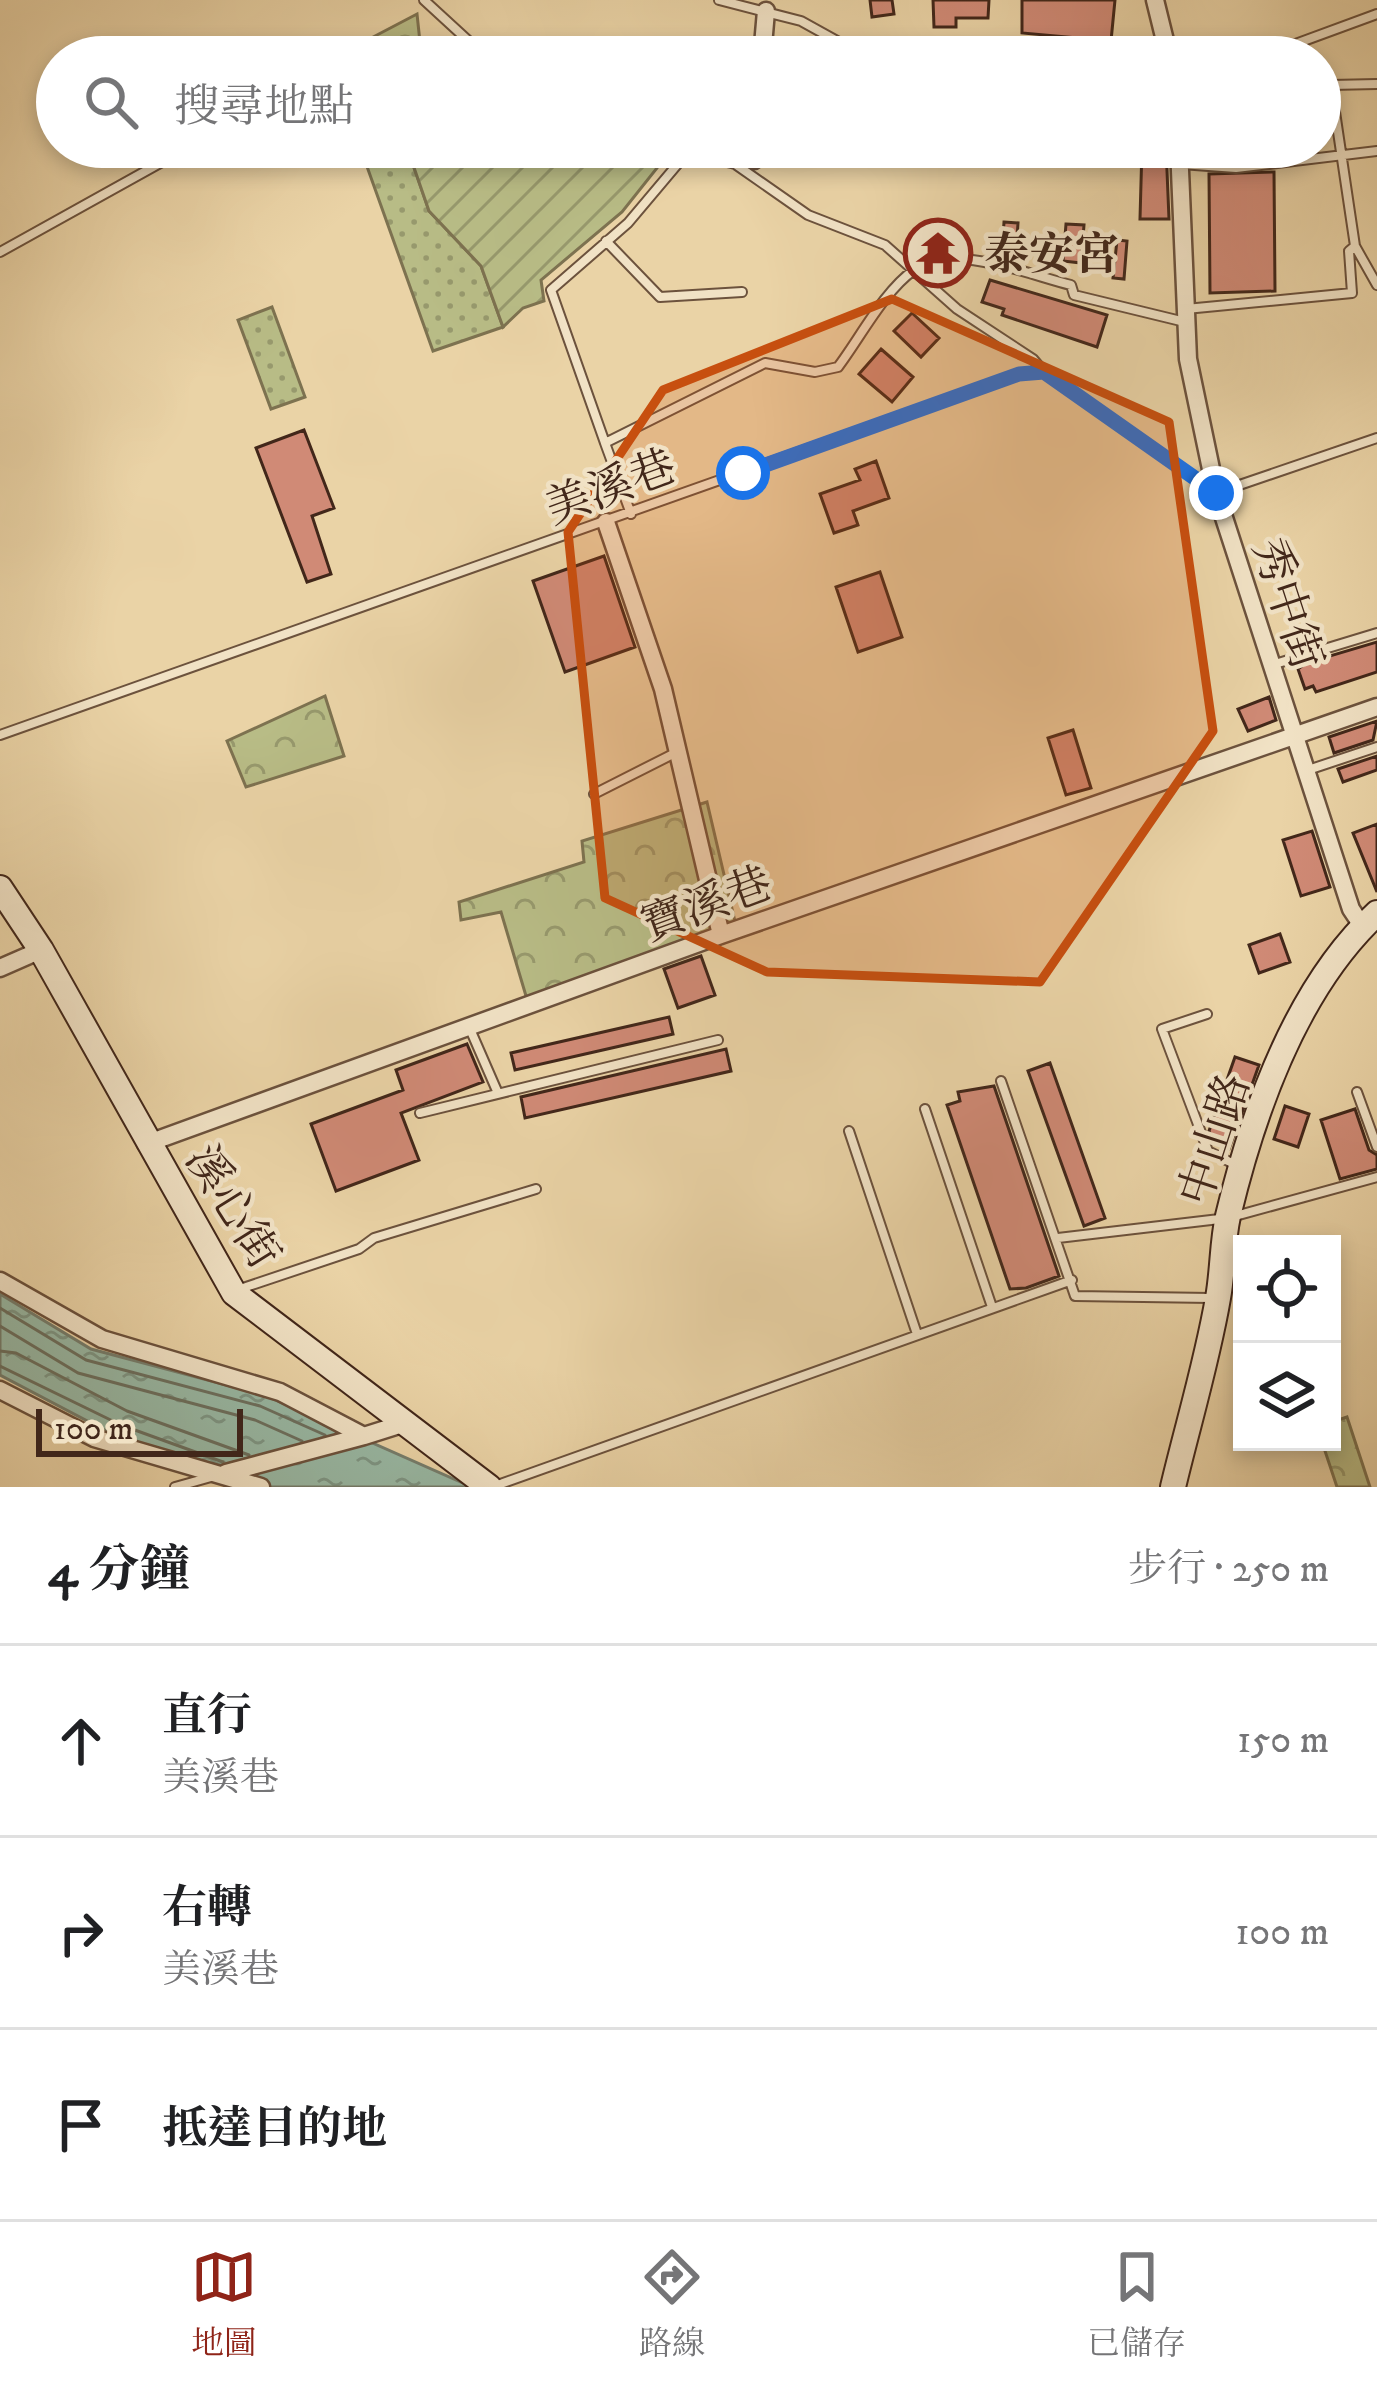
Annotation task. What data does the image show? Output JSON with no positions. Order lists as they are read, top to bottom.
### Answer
{
  "streets": {
    "street": [
      "秀中街",
      "寶溪巷",
      "中山路",
      "溪心街"
    ],
    "lane": ["美溪巷"]
  },
  "crossings": [
    ["秀中街", "寶溪巷"],
    ["秀中街", "中山路"],
    ["寶溪巷", "溪心街"]
  ],
  "places": {
    "temple": ["泰安宮"]
  },
  "scale_bar": "100 m",
  "page": {
    "search": "搜尋地點",
    "scale": "100 m",
    "heading": ["4 分鐘", "步行 · 250 m"],
    "list": [
      ["直行", "美溪巷", "150 m"],
      ["右轉", "美溪巷", "100 m"],
      "抵達目的地"
    ],
    "nav": ["地圖", "路線", "已儲存"]
  }
}
